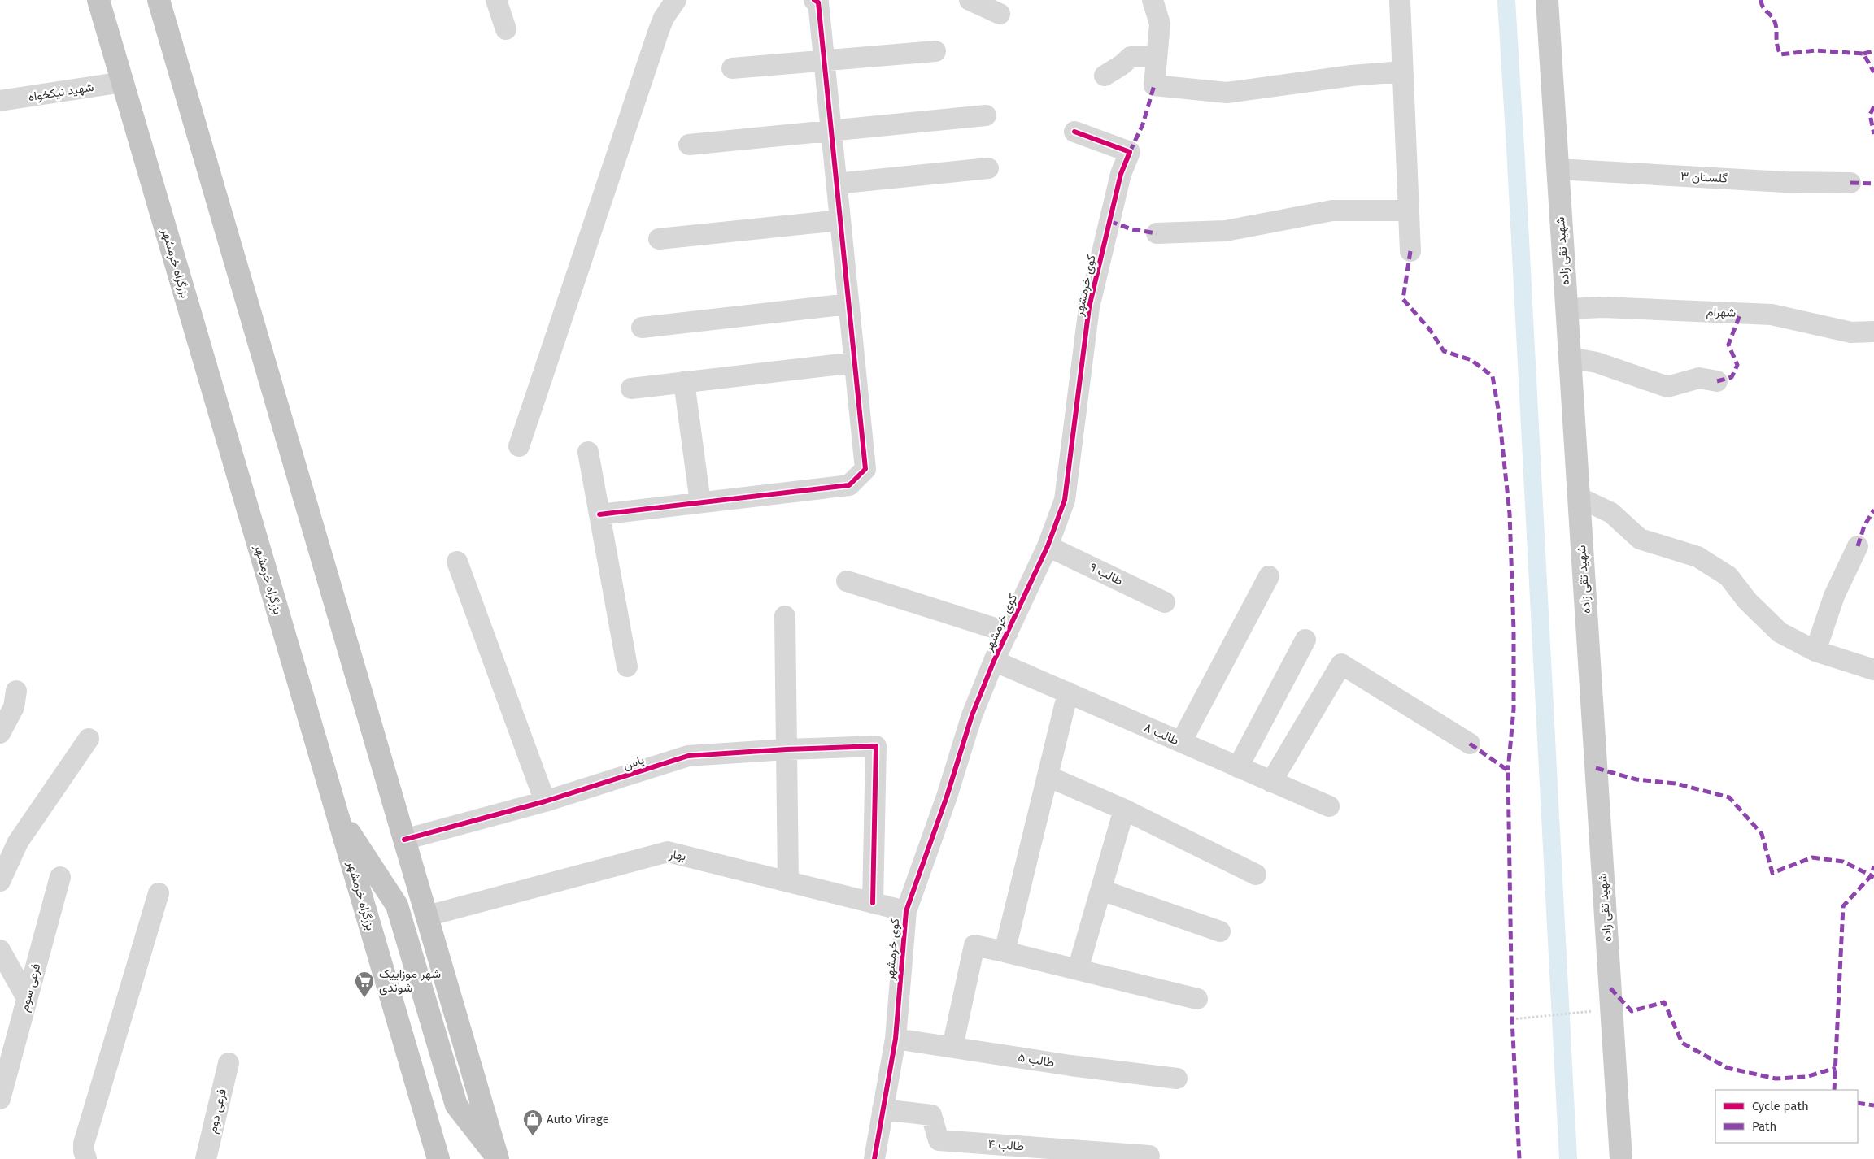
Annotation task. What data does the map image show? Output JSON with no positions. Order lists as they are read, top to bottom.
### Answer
{
  "streets": {
    "highway": ["بزرگراه خرمشهر"],
    "main road": ["شهید تقی زاده"],
    "street": [
      "شهید نیکخواه",
      "گلستان ۳",
      "کوی خرمشهر",
      "شهرام",
      "طالب ۹",
      "طالب ۸",
      "یاس",
      "بهار",
      "فرعی سوم",
      "طالب ۵",
      "فرعی دوم",
      "طالب ۴"
    ]
  },
  "crossings": [
    ["شهید نیکخواه", "بزرگراه خرمشهر"],
    ["گلستان ۳", "شهید تقی زاده"],
    ["شهید تقی زاده", "شهرام"],
    ["کوی خرمشهر", "طالب ۹"],
    ["کوی خرمشهر", "طالب ۸"],
    ["کوی خرمشهر", "بهار"],
    ["کوی خرمشهر", "طالب ۵"],
    ["کوی خرمشهر", "طالب ۴"],
    ["یاس", "بهار"]
  ],
  "places": {
    "supermarket": ["شهر موزاییک شوندی"],
    "shop": ["Auto Virage"]
  },
  "legend": ["Cycle path", "Path"]
}
